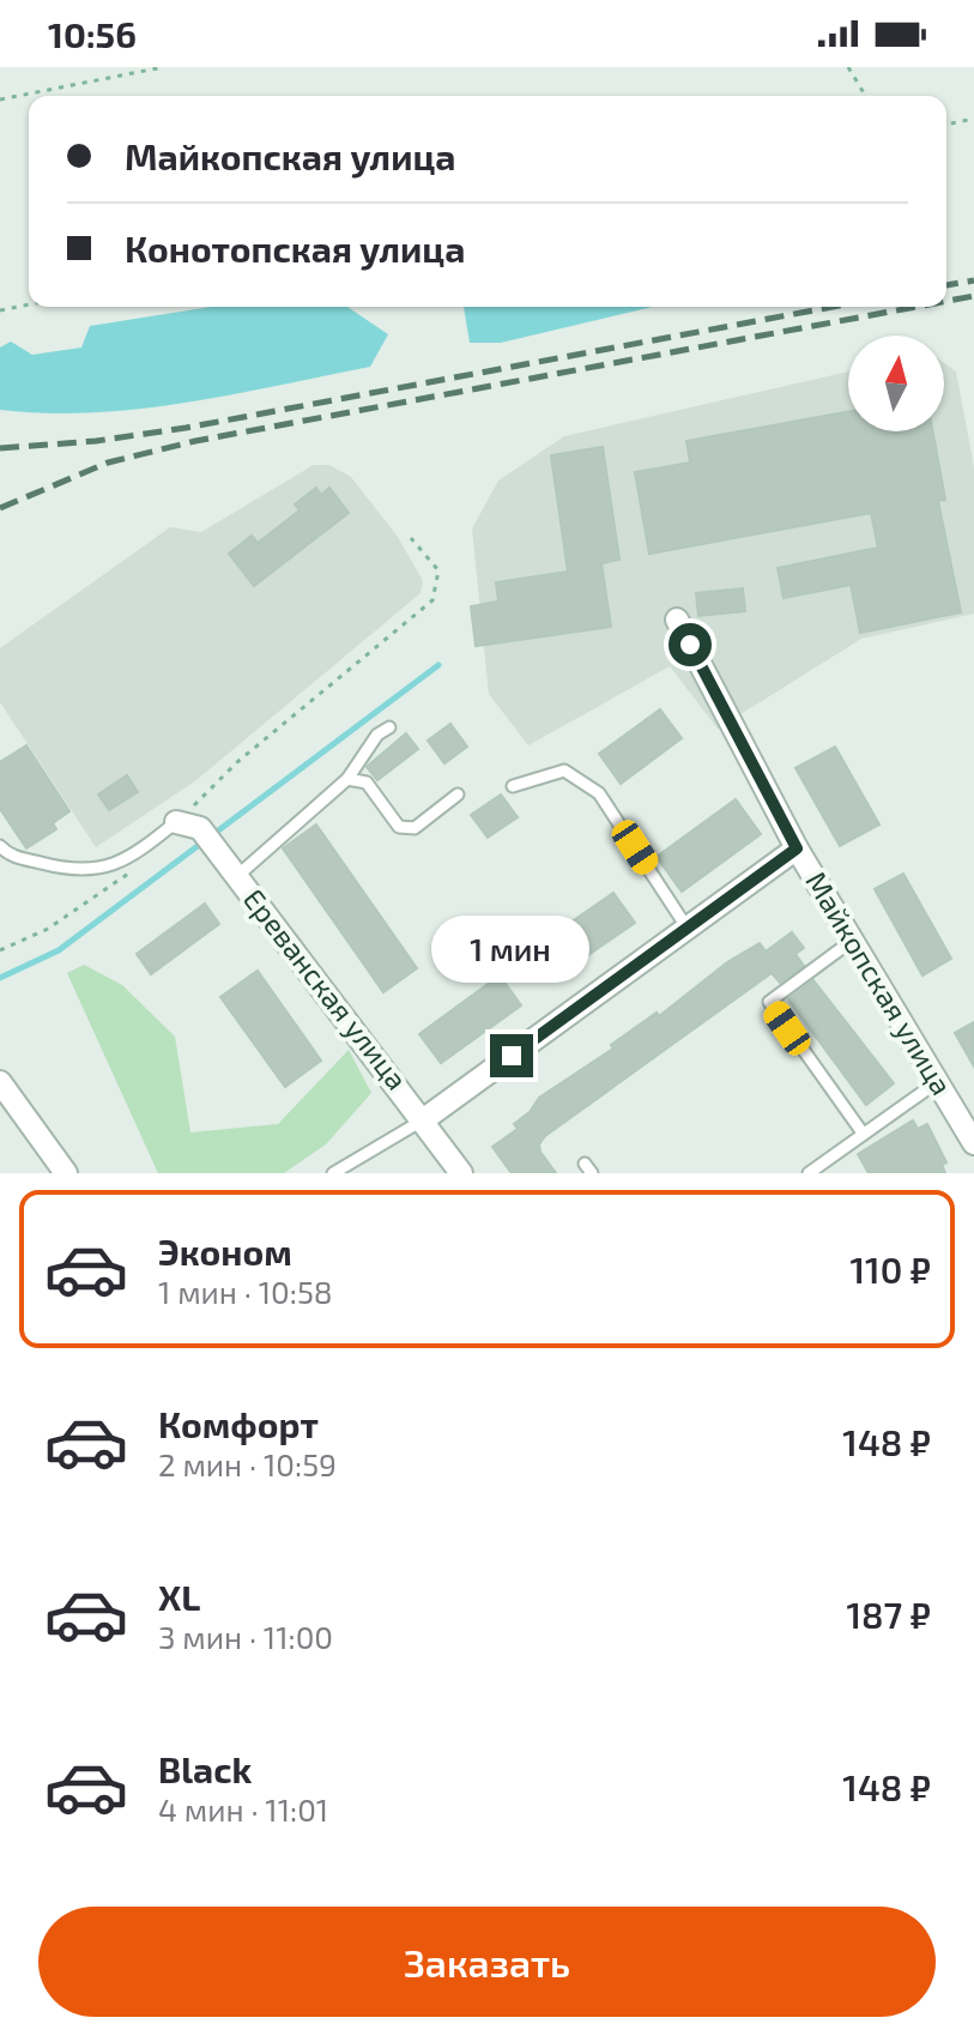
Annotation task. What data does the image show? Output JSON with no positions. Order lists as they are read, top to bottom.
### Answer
{
  "streets": {
    "street": ["Майкопская улица", "Ереванская улица"]
  },
  "north": "top",
  "page": {
    "status": "10:56",
    "banner": ["Майкопская улица", "Конотопская улица"],
    "bubble": "1 мин",
    "list": [
      {
        "name": "Эконом",
        "note": "1 мин · 10:58",
        "value": "110 ₽"
      },
      {
        "name": "Комфорт",
        "note": "2 мин · 10:59",
        "value": "148 ₽"
      },
      {
        "name": "XL",
        "note": "3 мин · 11:00",
        "value": "187 ₽"
      },
      {
        "name": "Black",
        "note": "4 мин · 11:01",
        "value": "148 ₽"
      }
    ],
    "buttons": "Заказать"
  }
}
